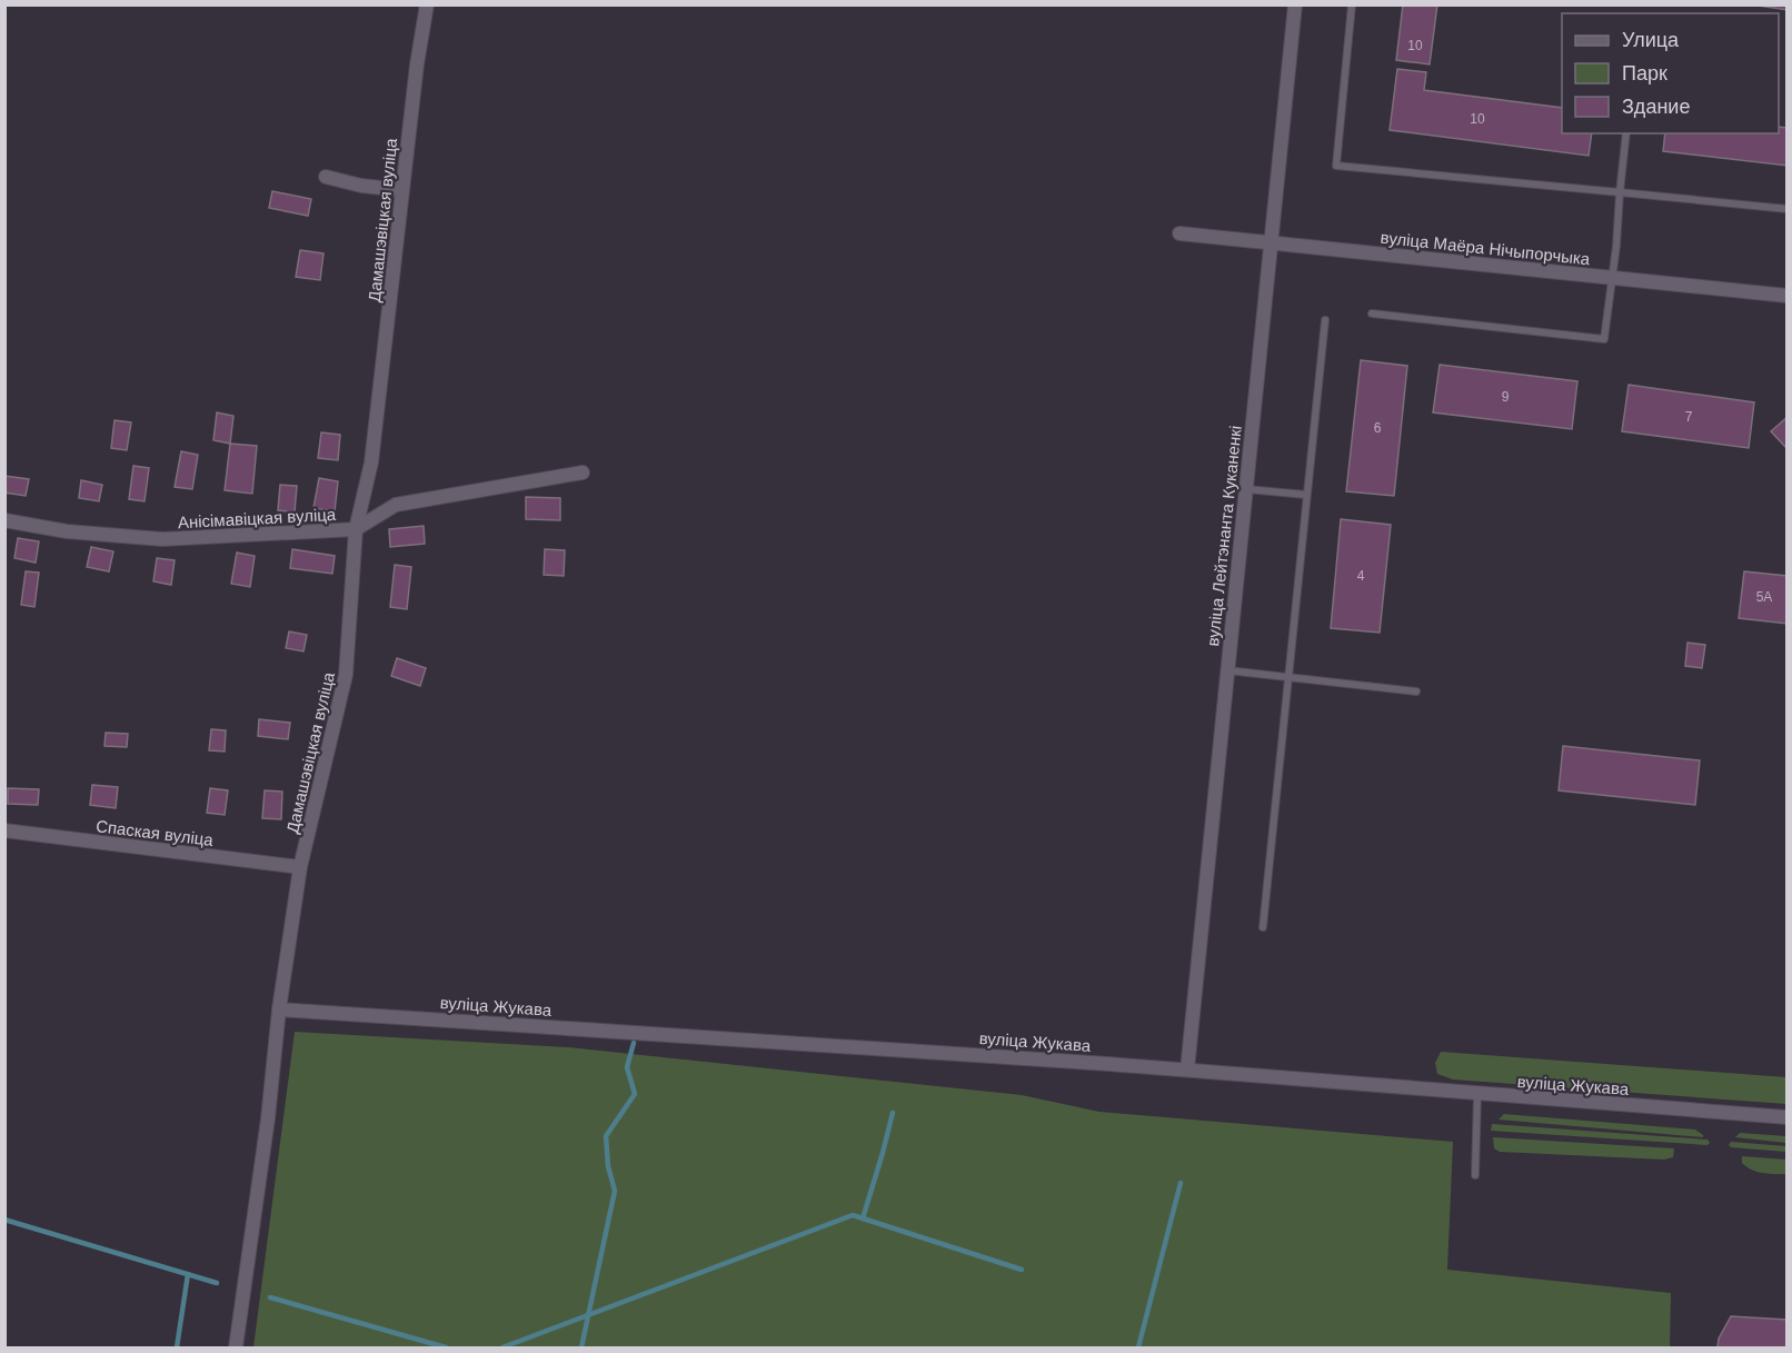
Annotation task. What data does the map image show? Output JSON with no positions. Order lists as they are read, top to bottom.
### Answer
{
  "streets": {
    "street": [
      "Дамашэвіцкая вуліца",
      "вуліца Маёра Нічыпорчыка",
      "Анісімавіцкая вуліца",
      "вуліца Лейтэнанта Куканенкі",
      "Спаская вуліца",
      "вуліца Жукава"
    ]
  },
  "crossings": [
    ["Дамашэвіцкая вуліца", "Анісімавіцкая вуліца"],
    ["Дамашэвіцкая вуліца", "Спаская вуліца"],
    ["Дамашэвіцкая вуліца", "вуліца Жукава"],
    ["вуліца Маёра Нічыпорчыка", "вуліца Лейтэнанта Куканенкі"],
    ["вуліца Лейтэнанта Куканенкі", "вуліца Жукава"]
  ],
  "house_numbers": [
    "10",
    "10",
    "9",
    "7",
    "6",
    "4",
    "5А"
  ],
  "legend": ["Улица", "Парк", "Здание"]
}
